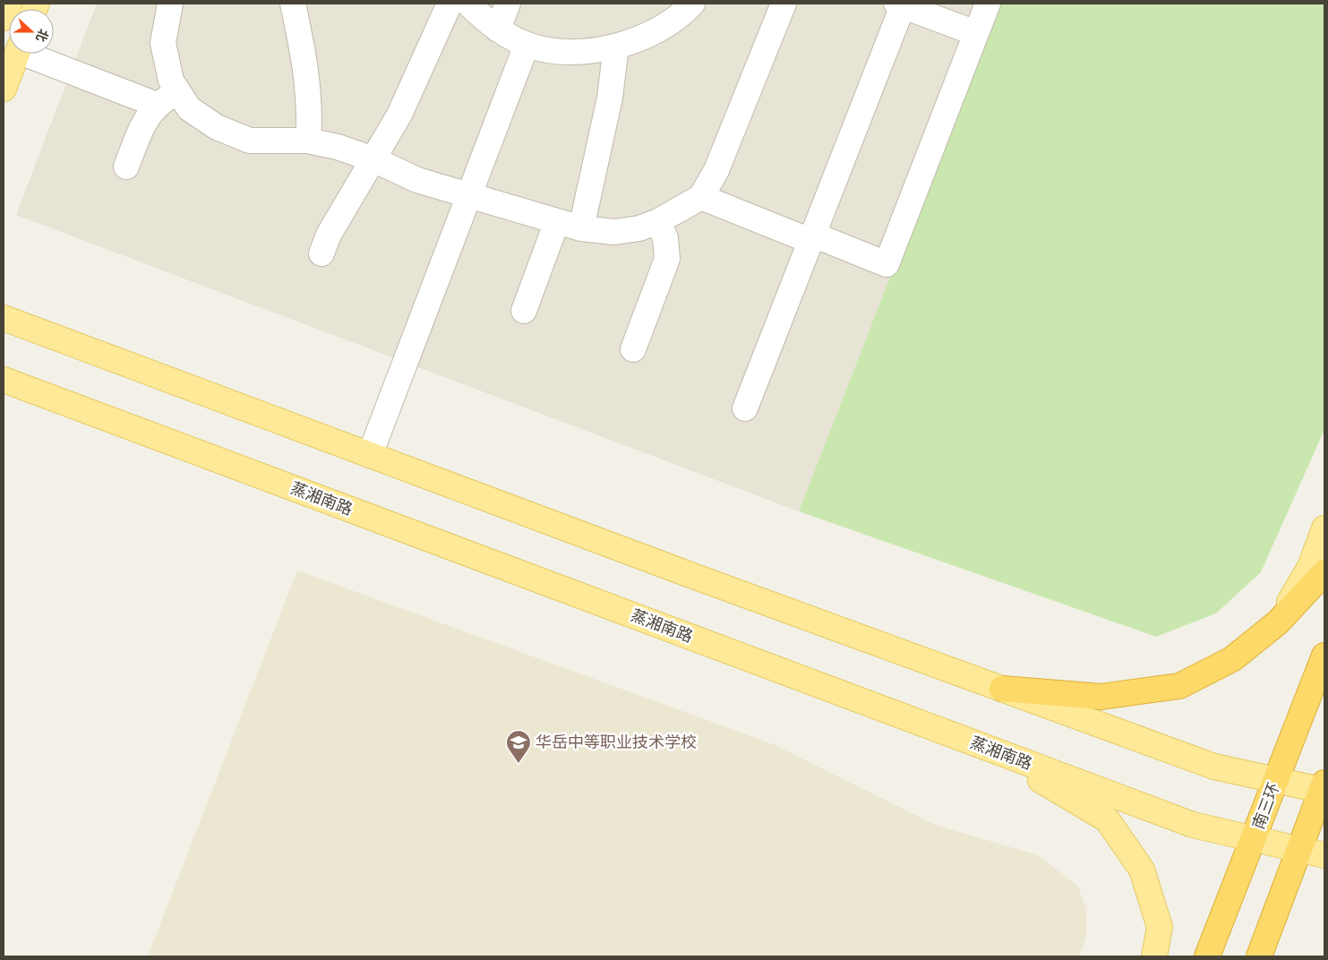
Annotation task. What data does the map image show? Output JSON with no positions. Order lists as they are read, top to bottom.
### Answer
{
  "streets": {
    "highway": ["南三环"],
    "main road": ["蒸湘南路"]
  },
  "crossings": [
    ["蒸湘南路", "南三环"]
  ],
  "places": {
    "school or university": ["华岳中等职业技术学校"]
  },
  "north": "right"
}
